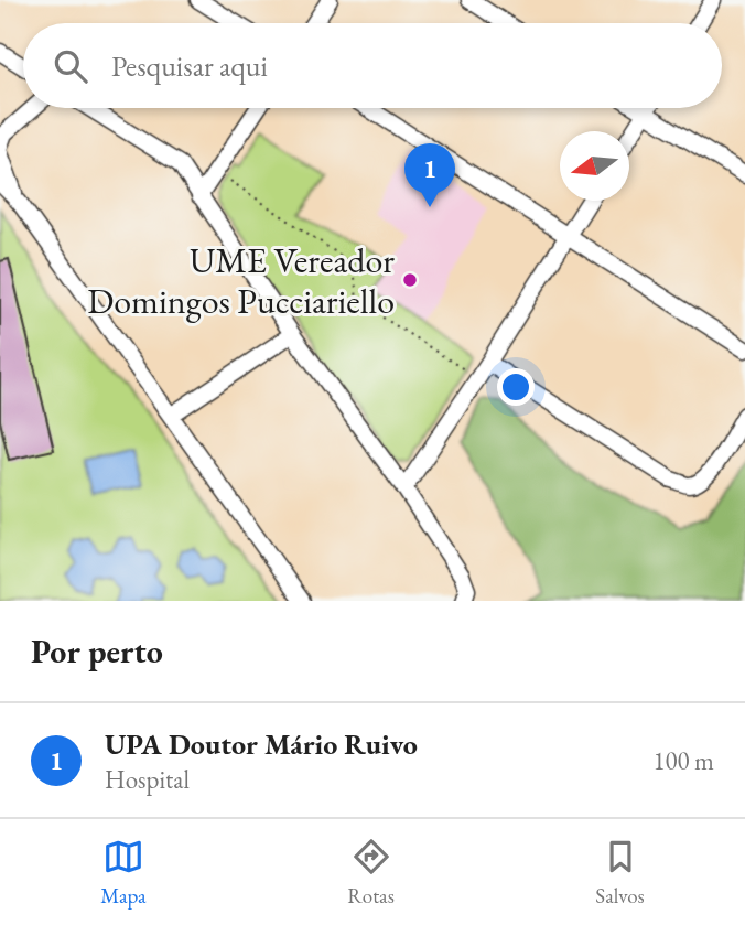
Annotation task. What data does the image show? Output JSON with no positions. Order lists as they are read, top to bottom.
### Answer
{
  "places": ["UME Vereador Domingos Pucciariello"],
  "north": "left",
  "page": {
    "search": "Pesquisar aqui",
    "pins": "1",
    "heading": "Por perto",
    "list": [
      {
        "mark": "1",
        "name": "UPA Doutor Mário Ruivo",
        "note": "Hospital",
        "value": "100 m"
      }
    ],
    "nav": ["Mapa", "Rotas", "Salvos"]
  }
}
